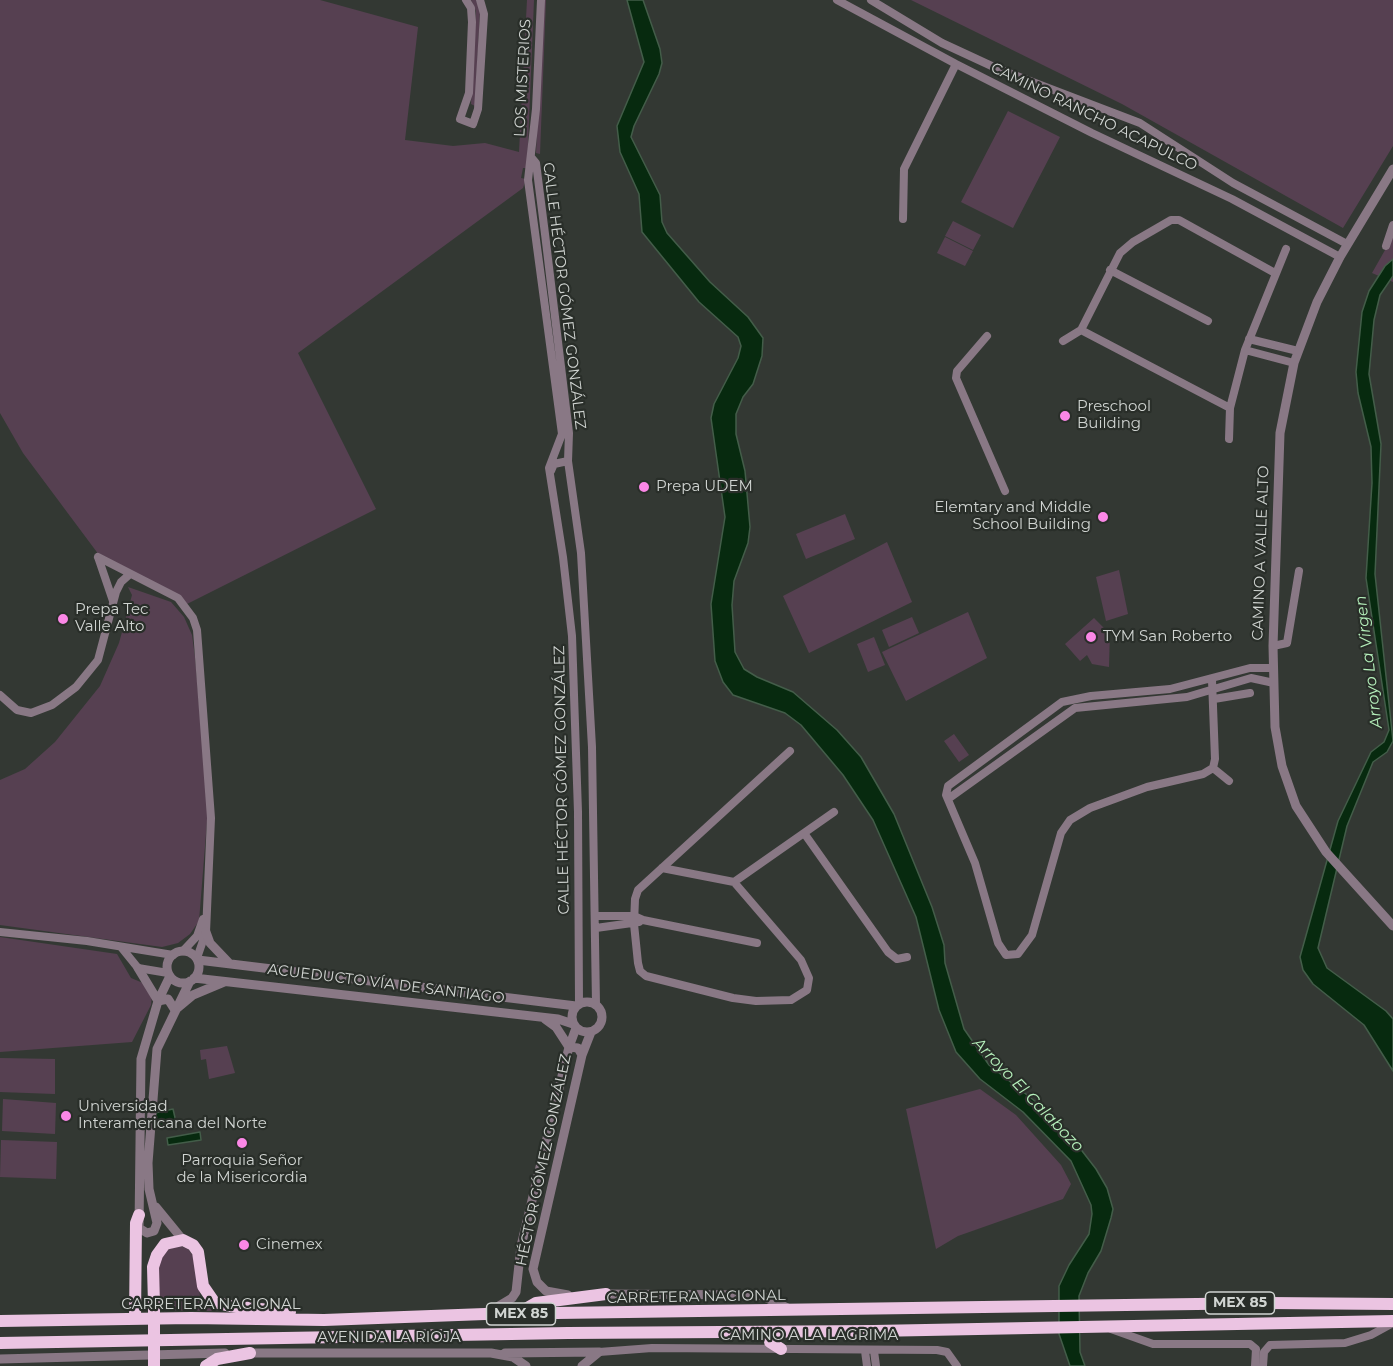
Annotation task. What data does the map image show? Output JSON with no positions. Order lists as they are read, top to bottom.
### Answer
{
  "streets": {
    "highway": ["CARRETERA NACIONAL", "MEX 85"],
    "street": [
      "LOS MISTERIOS",
      "CAMINO RANCHO ACAPULCO",
      "CALLE HÉCTOR GÓMEZ GONZÁLEZ",
      "CAMINO A VALLE ALTO",
      "ACUEDUCTO VÍA DE SANTIAGO",
      "HÉCTOR GÓMEZ GONZÁLEZ",
      "CAMINO A LA LAGRIMA",
      "AVENIDA LA RIOJA"
    ]
  },
  "crossings": [
    ["LOS MISTERIOS", "CALLE HÉCTOR GÓMEZ GONZÁLEZ"],
    ["CAMINO RANCHO ACAPULCO", "CAMINO A VALLE ALTO"],
    ["CALLE HÉCTOR GÓMEZ GONZÁLEZ", "ACUEDUCTO VÍA DE SANTIAGO"],
    ["CALLE HÉCTOR GÓMEZ GONZÁLEZ", "HÉCTOR GÓMEZ GONZÁLEZ"],
    ["ACUEDUCTO VÍA DE SANTIAGO", "HÉCTOR GÓMEZ GONZÁLEZ"],
    ["HÉCTOR GÓMEZ GONZÁLEZ", "CARRETERA NACIONAL"]
  ],
  "water": ["Arroyo La Virgen", "Arroyo El Calabozo"],
  "places": [
    "Preschool Building",
    "Prepa UDEM",
    "Elemtary and Middle School Building",
    "Prepa Tec Valle Alto",
    "TYM San Roberto",
    "Universidad Interamericana del Norte",
    "Parroquia Señor de la Misericordia",
    "Cinemex"
  ]
}
